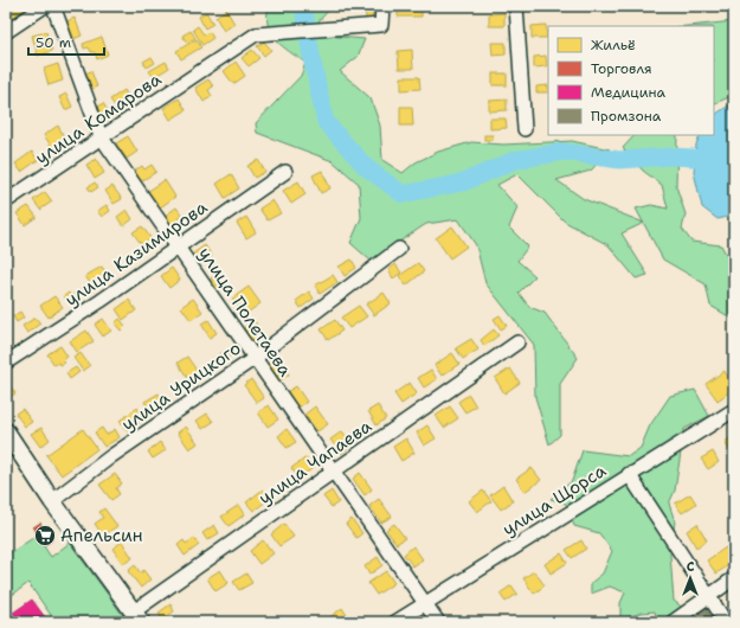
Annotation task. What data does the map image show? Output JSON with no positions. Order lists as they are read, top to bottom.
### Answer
{
  "streets": {
    "street": [
      "улица Комарова",
      "улица Казимирова",
      "улица Полетаева",
      "улица Урицкого",
      "улица Чапаева",
      "улица Щорса"
    ]
  },
  "crossings": [
    ["улица Комарова", "улица Полетаева"],
    ["улица Казимирова", "улица Полетаева"],
    ["улица Полетаева", "улица Урицкого"],
    ["улица Полетаева", "улица Чапаева"],
    ["улица Полетаева", "улица Щорса"]
  ],
  "places": {
    "supermarket": ["Апельсин"]
  },
  "legend": [
    "Жильё",
    "Торговля",
    "Медицина",
    "Промзона"
  ],
  "scale_bar": "50 m",
  "north": "top"
}
